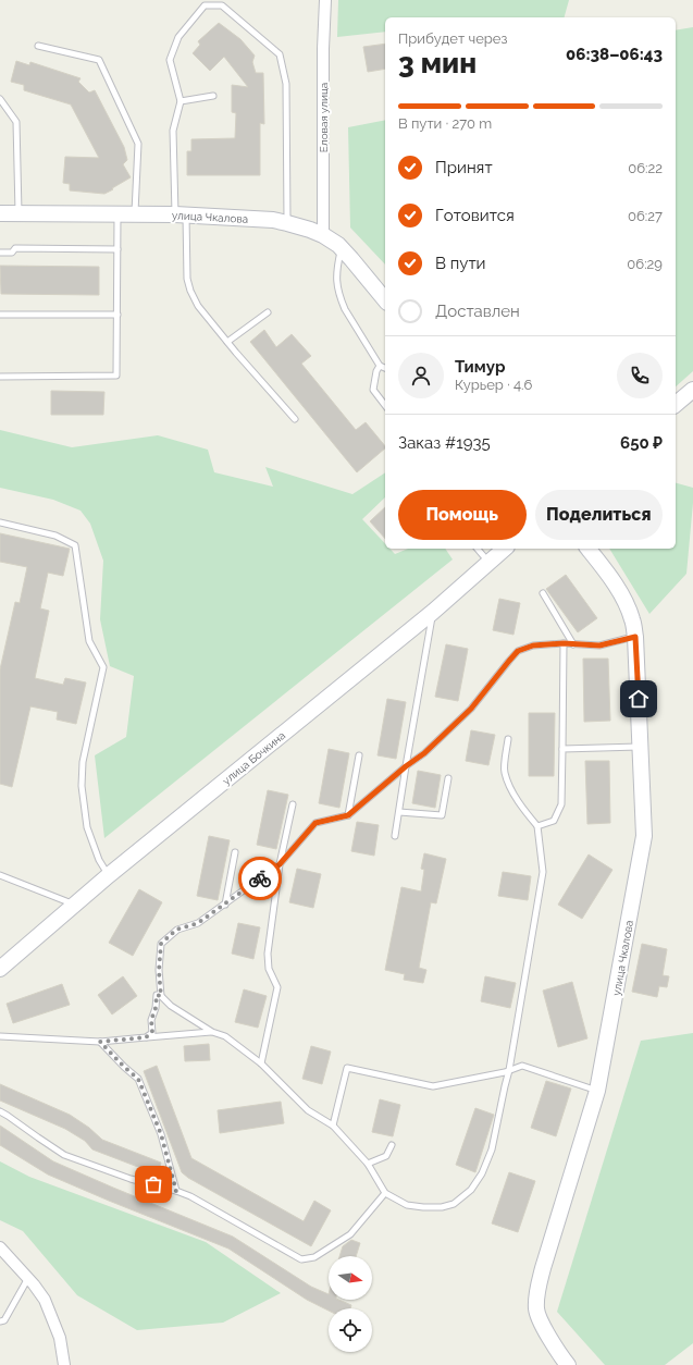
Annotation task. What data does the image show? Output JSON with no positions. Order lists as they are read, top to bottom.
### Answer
{
  "streets": {
    "main road": ["улица Чкалова", "улица Бочкина"],
    "street": ["Еловая улица"]
  },
  "crossings": [
    ["Еловая улица", "улица Чкалова"]
  ],
  "north": "right",
  "page": {
    "heading": ["3 мин", "Прибудет через", "06:38–06:43"],
    "panel": [
      "Тимур",
      "Курьер · 4.6",
      "Заказ #1935",
      "650 ₽"
    ],
    "bar": "В пути · 270 m",
    "list": [
      ["Принят", "06:22"],
      ["Готовится", "06:27"],
      ["В пути", "06:29"],
      "Доставлен"
    ],
    "buttons": ["Помощь", "Поделиться"]
  }
}
